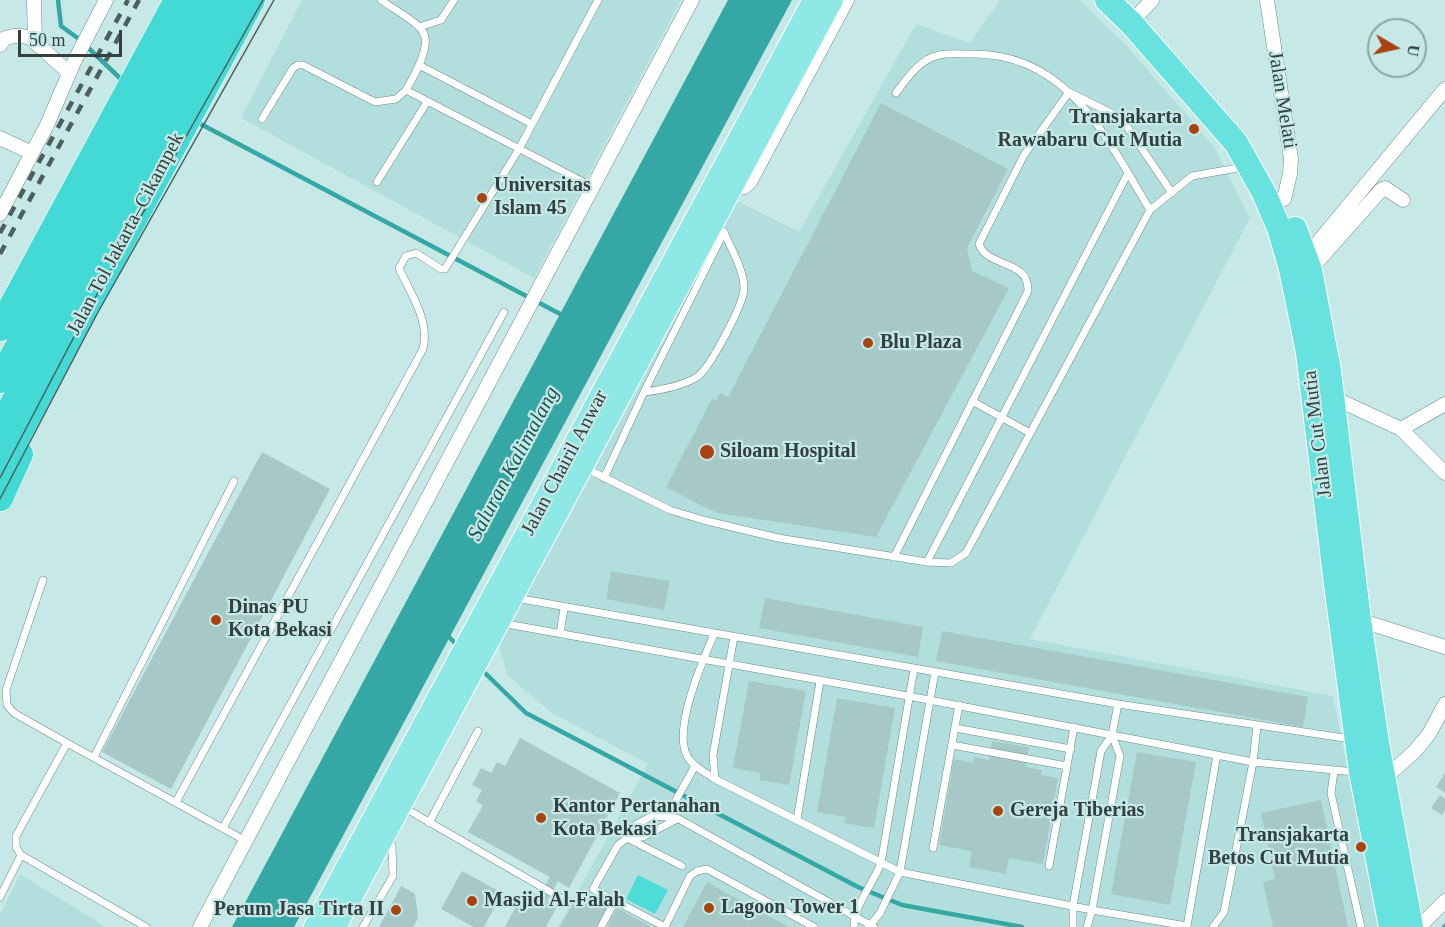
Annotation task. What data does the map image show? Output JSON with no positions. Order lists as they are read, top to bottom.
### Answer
{
  "streets": {
    "highway": ["Jalan Tol Jakarta–Cikampek", "Jalan Cut Mutia"],
    "main road": ["Jalan Chairil Anwar"],
    "street": ["Jalan Melati"]
  },
  "crossings": [
    ["Jalan Melati", "Jalan Cut Mutia"]
  ],
  "water": ["Saluran Kalimalang"],
  "places": [
    "Transjakarta Rawabaru Cut Mutia",
    "Universitas Islam 45",
    "Blu Plaza",
    "Siloam Hospital",
    "Dinas PU Kota Bekasi",
    "Gereja Tiberias",
    "Kantor Pertanahan Kota Bekasi",
    "Transjakarta Betos Cut Mutia",
    "Masjid Al-Falah",
    "Lagoon Tower 1",
    "Perum Jasa Tirta II"
  ],
  "scale_bar": "50 m",
  "north": "right"
}
